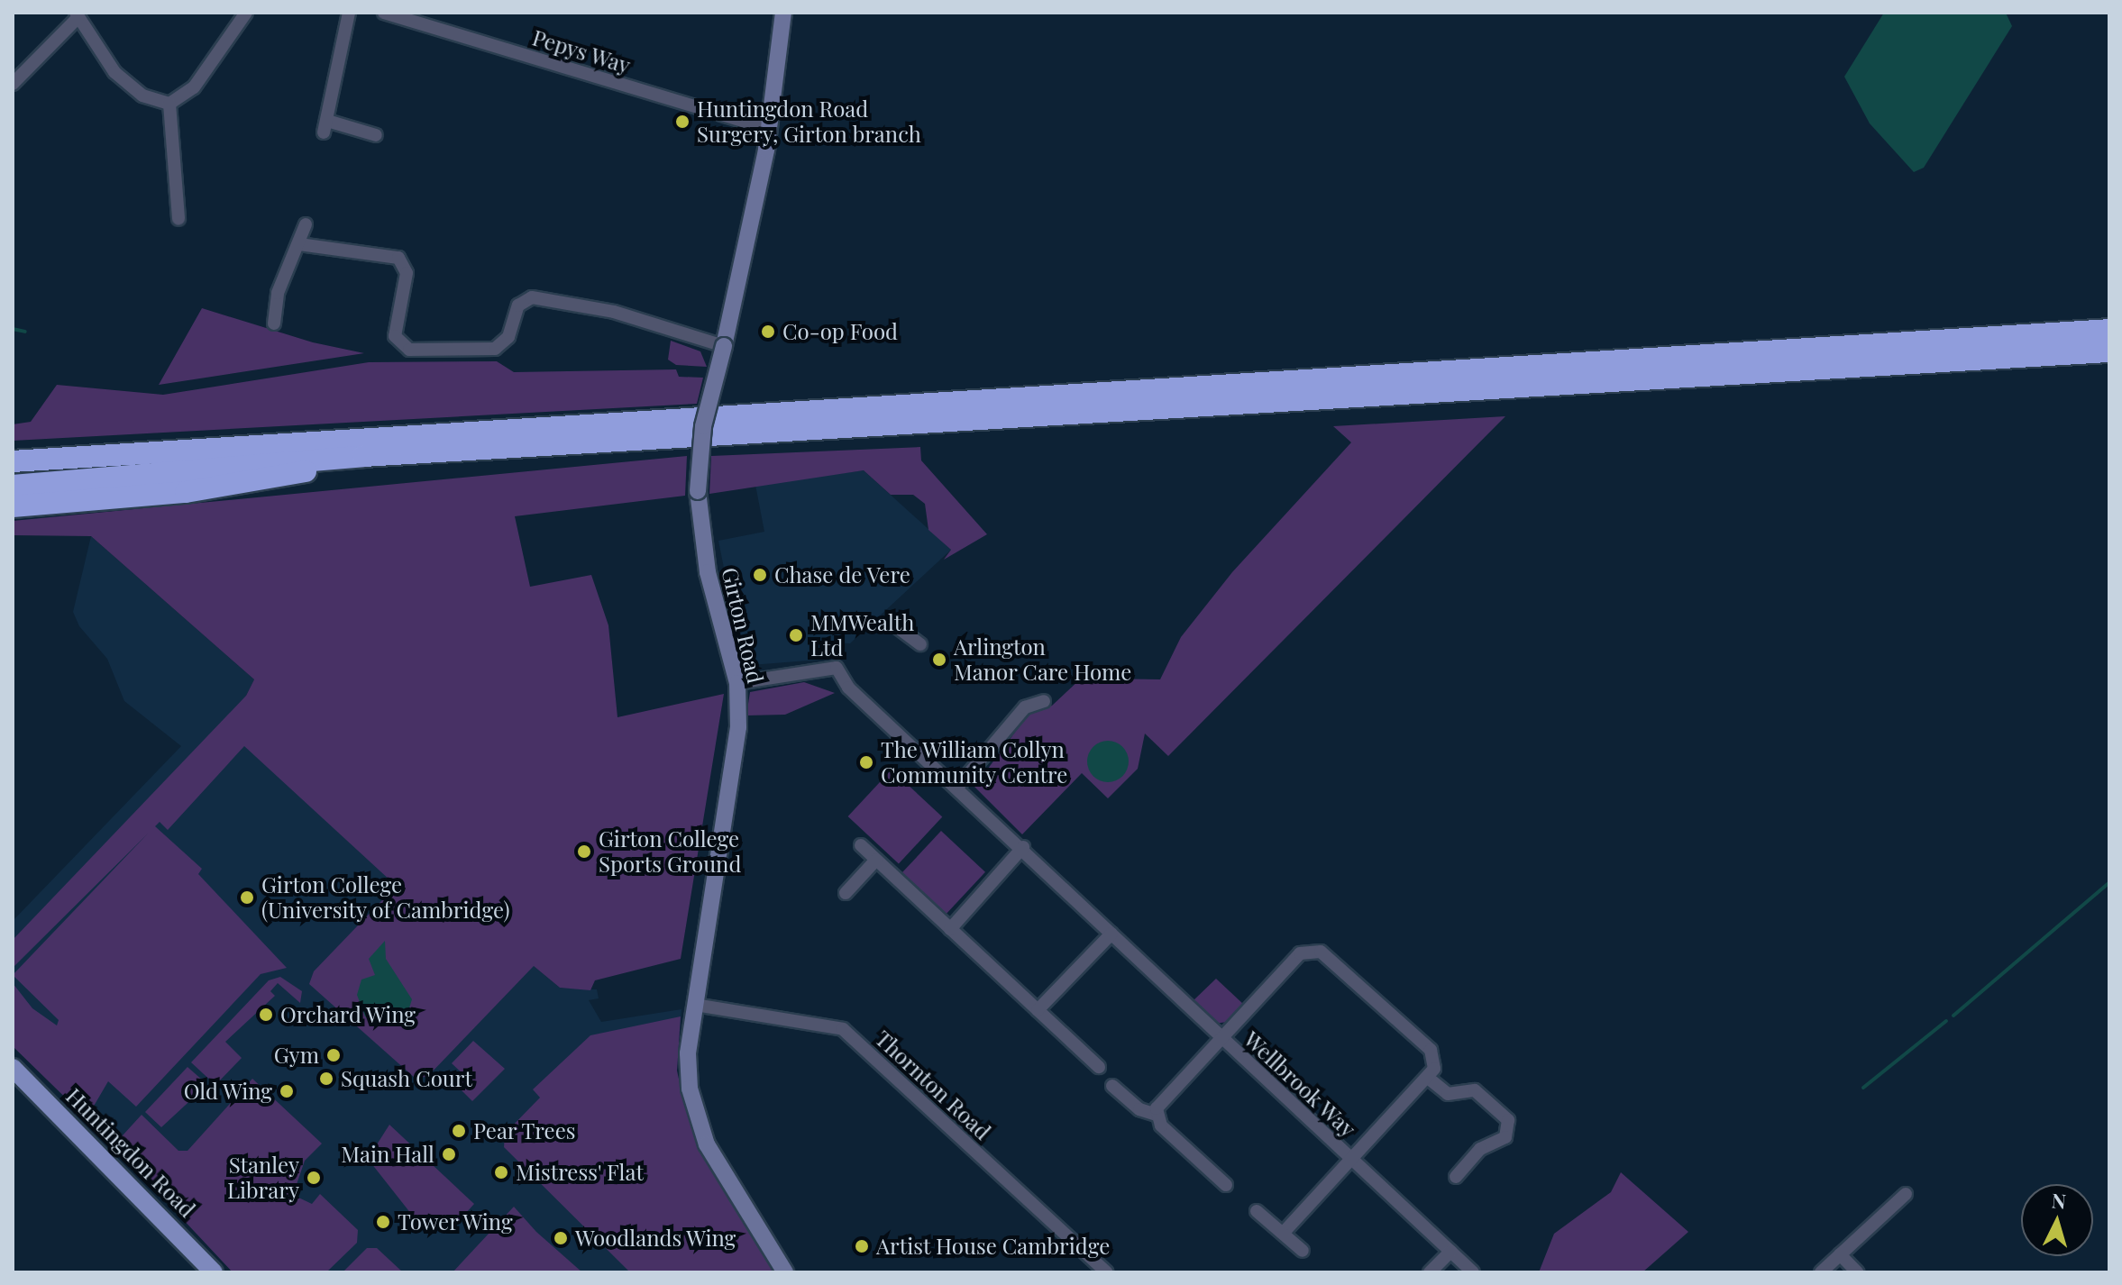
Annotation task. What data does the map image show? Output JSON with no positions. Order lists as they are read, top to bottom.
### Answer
{
  "streets": {
    "main road": ["Huntingdon Road"],
    "street": [
      "Pepys Way",
      "Girton Road",
      "Wellbrook Way",
      "Thornton Road"
    ]
  },
  "crossings": [
    ["Pepys Way", "Girton Road"],
    ["Girton Road", "Wellbrook Way"],
    ["Girton Road", "Thornton Road"]
  ],
  "places": [
    "Huntingdon Road Surgery, Girton branch",
    "Co-op Food",
    "Chase de Vere",
    "MMWealth Ltd",
    "Arlington Manor Care Home",
    "The William Collyn Community Centre",
    "Girton College Sports Ground",
    "Girton College (University of Cambridge)",
    "Orchard Wing",
    "Gym",
    "Squash Court",
    "Old Wing",
    "Pear Trees",
    "Main Hall",
    "Mistress' Flat",
    "Stanley Library",
    "Tower Wing",
    "Woodlands Wing",
    "Artist House Cambridge"
  ],
  "north": "top"
}
